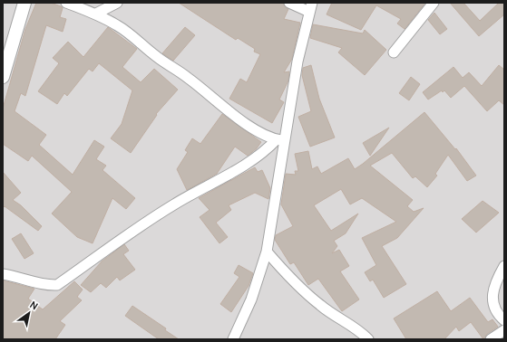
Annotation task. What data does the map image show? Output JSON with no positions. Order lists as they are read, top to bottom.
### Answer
{
  "north": "top right"
}
